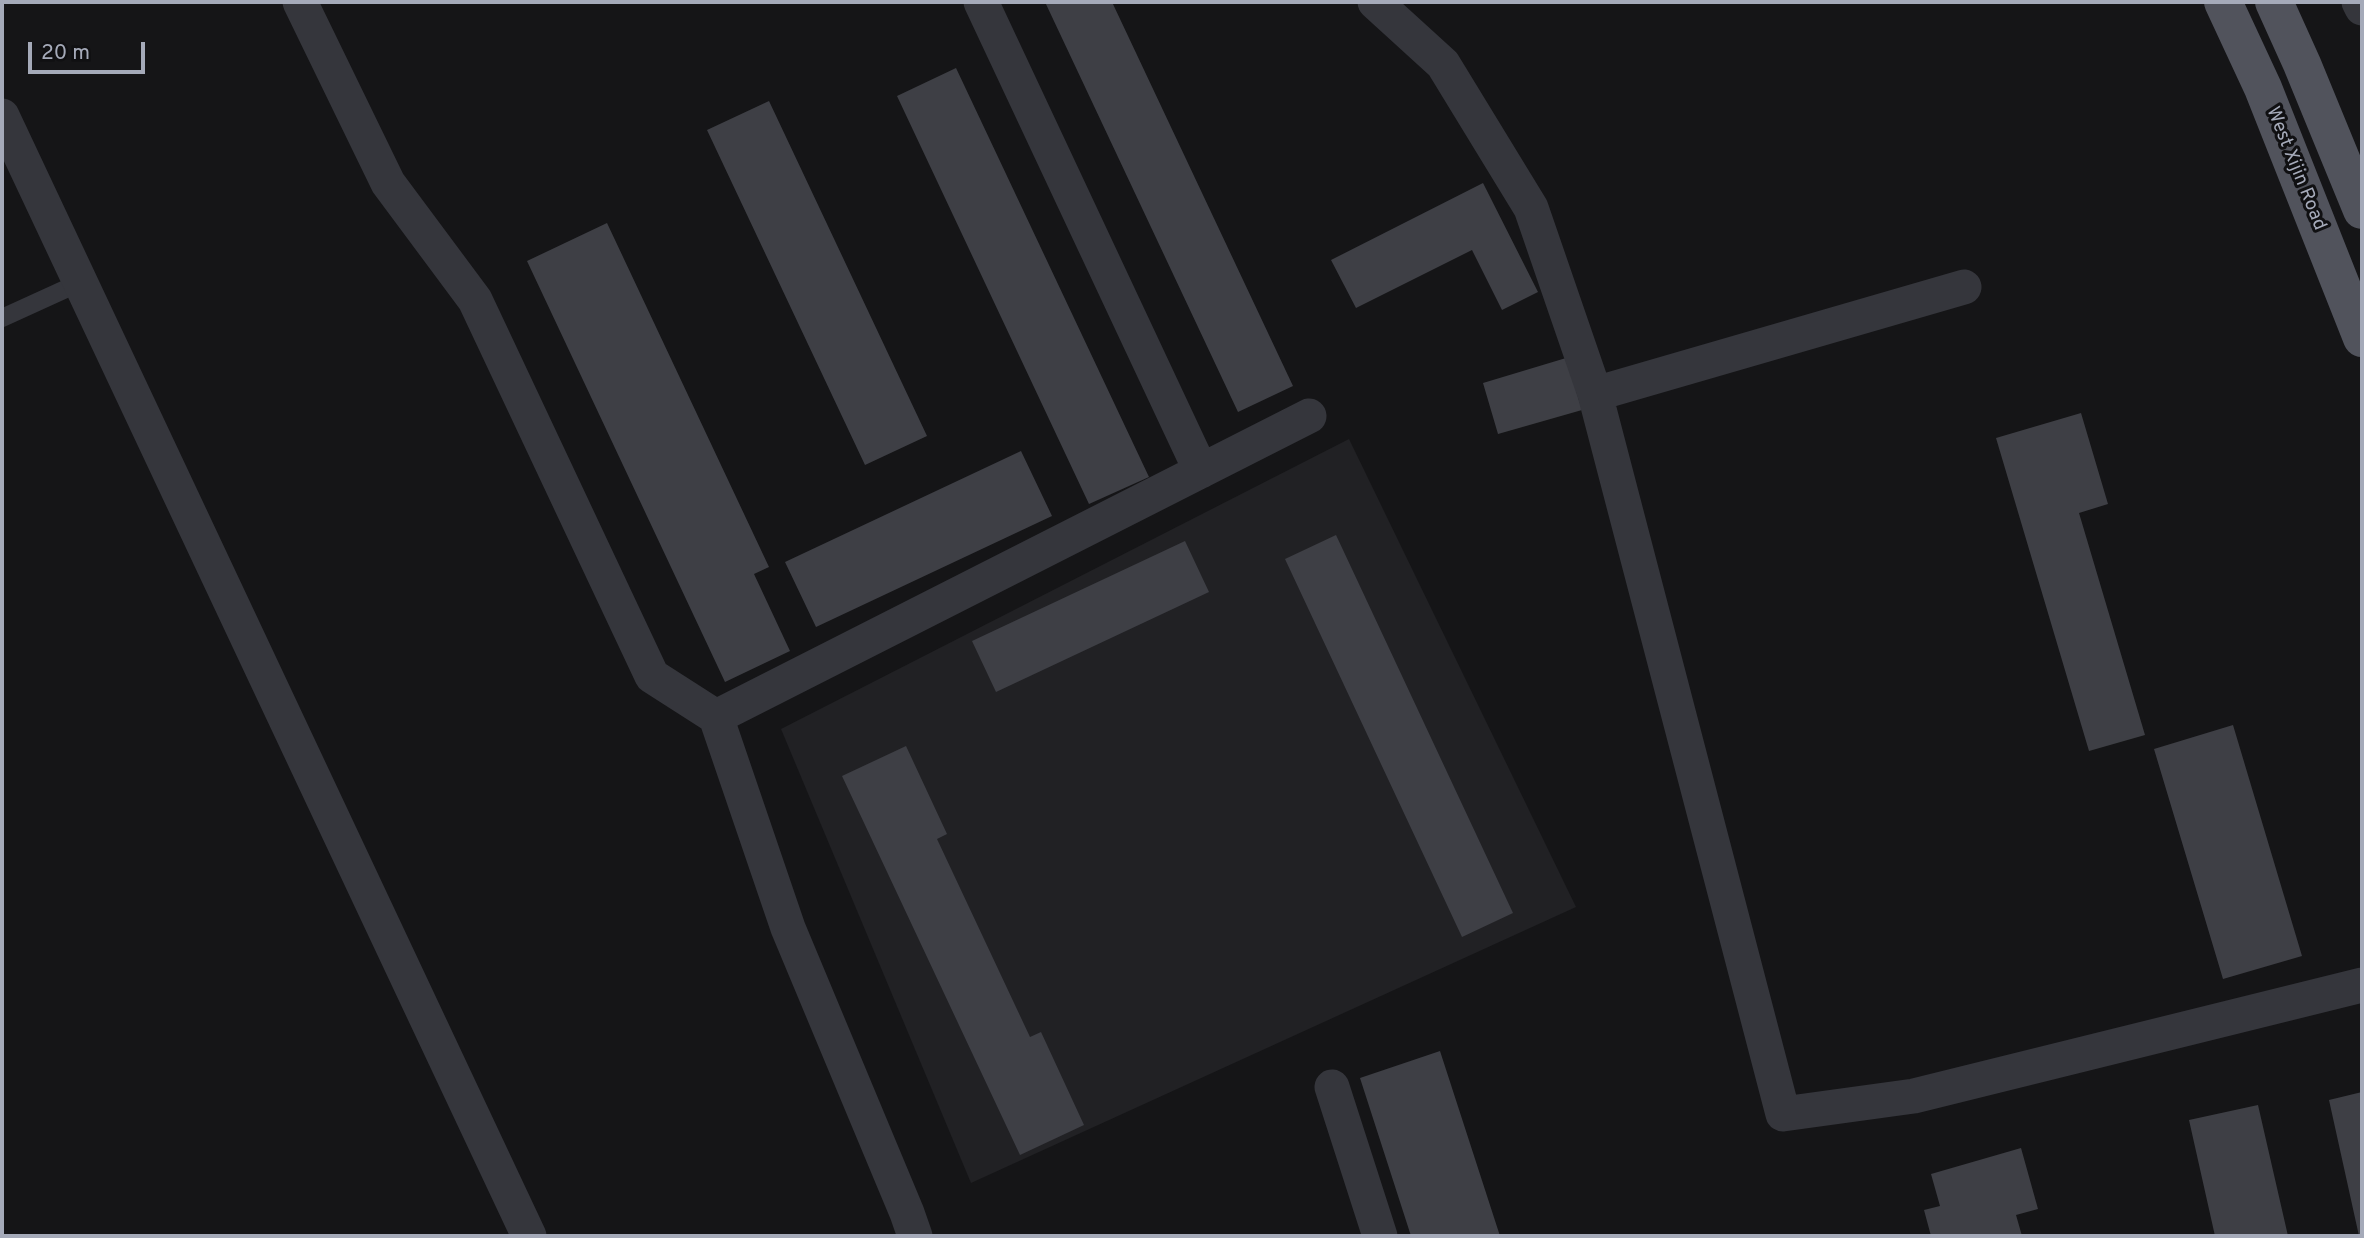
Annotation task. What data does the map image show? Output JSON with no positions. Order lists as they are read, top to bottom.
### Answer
{
  "streets": {
    "main road": ["West Xijin Road"]
  },
  "scale_bar": "20 m"
}
